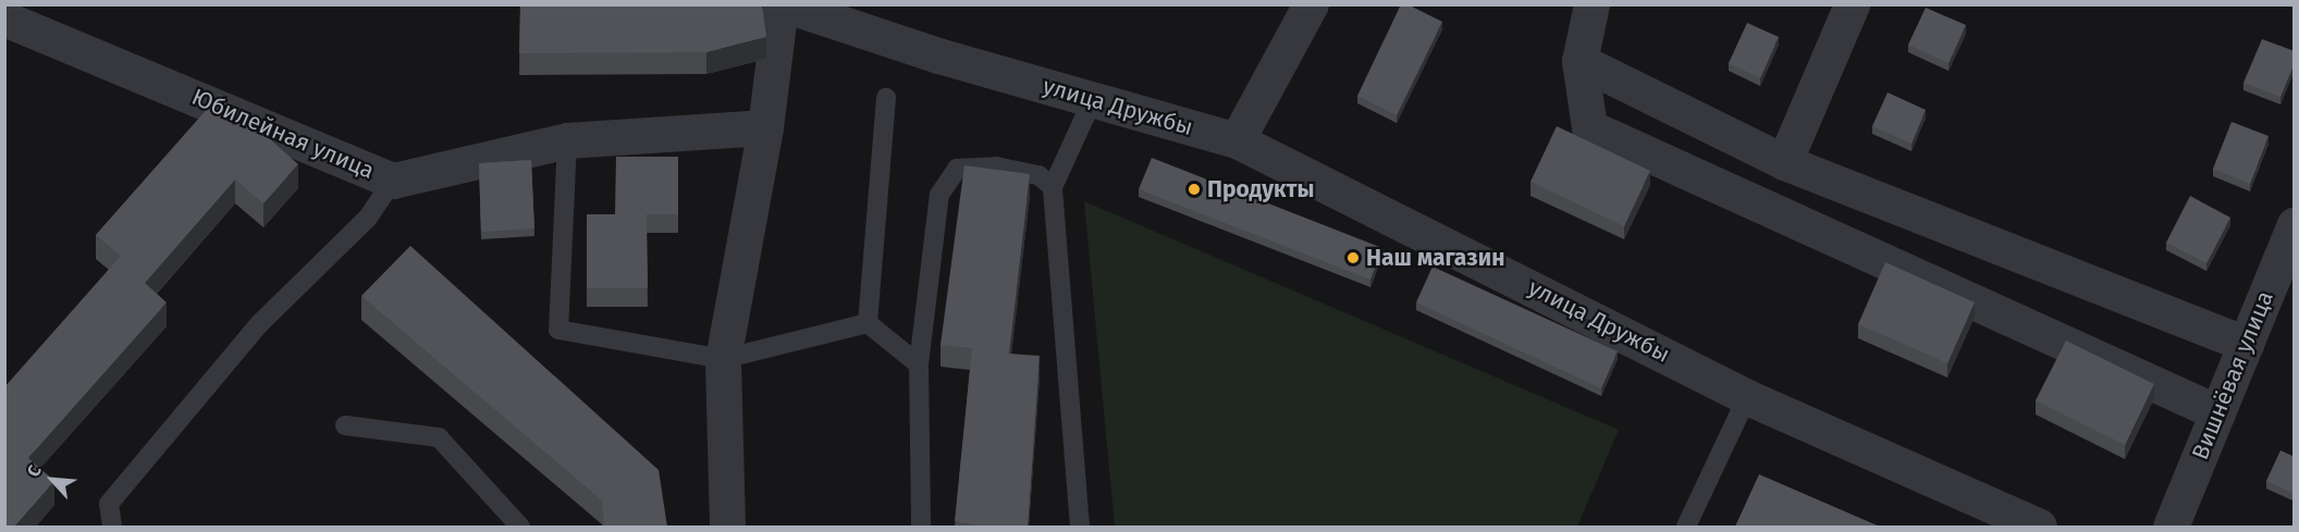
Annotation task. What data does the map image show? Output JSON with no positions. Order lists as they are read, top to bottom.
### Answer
{
  "streets": {
    "street": ["улица Дружбы", "Юбилейная улица", "Вишнёвая улица"]
  },
  "crossings": [
    ["улица Дружбы", "Юбилейная улица"]
  ],
  "places": ["Продукты", "Наш магазин"],
  "north": "top left"
}
